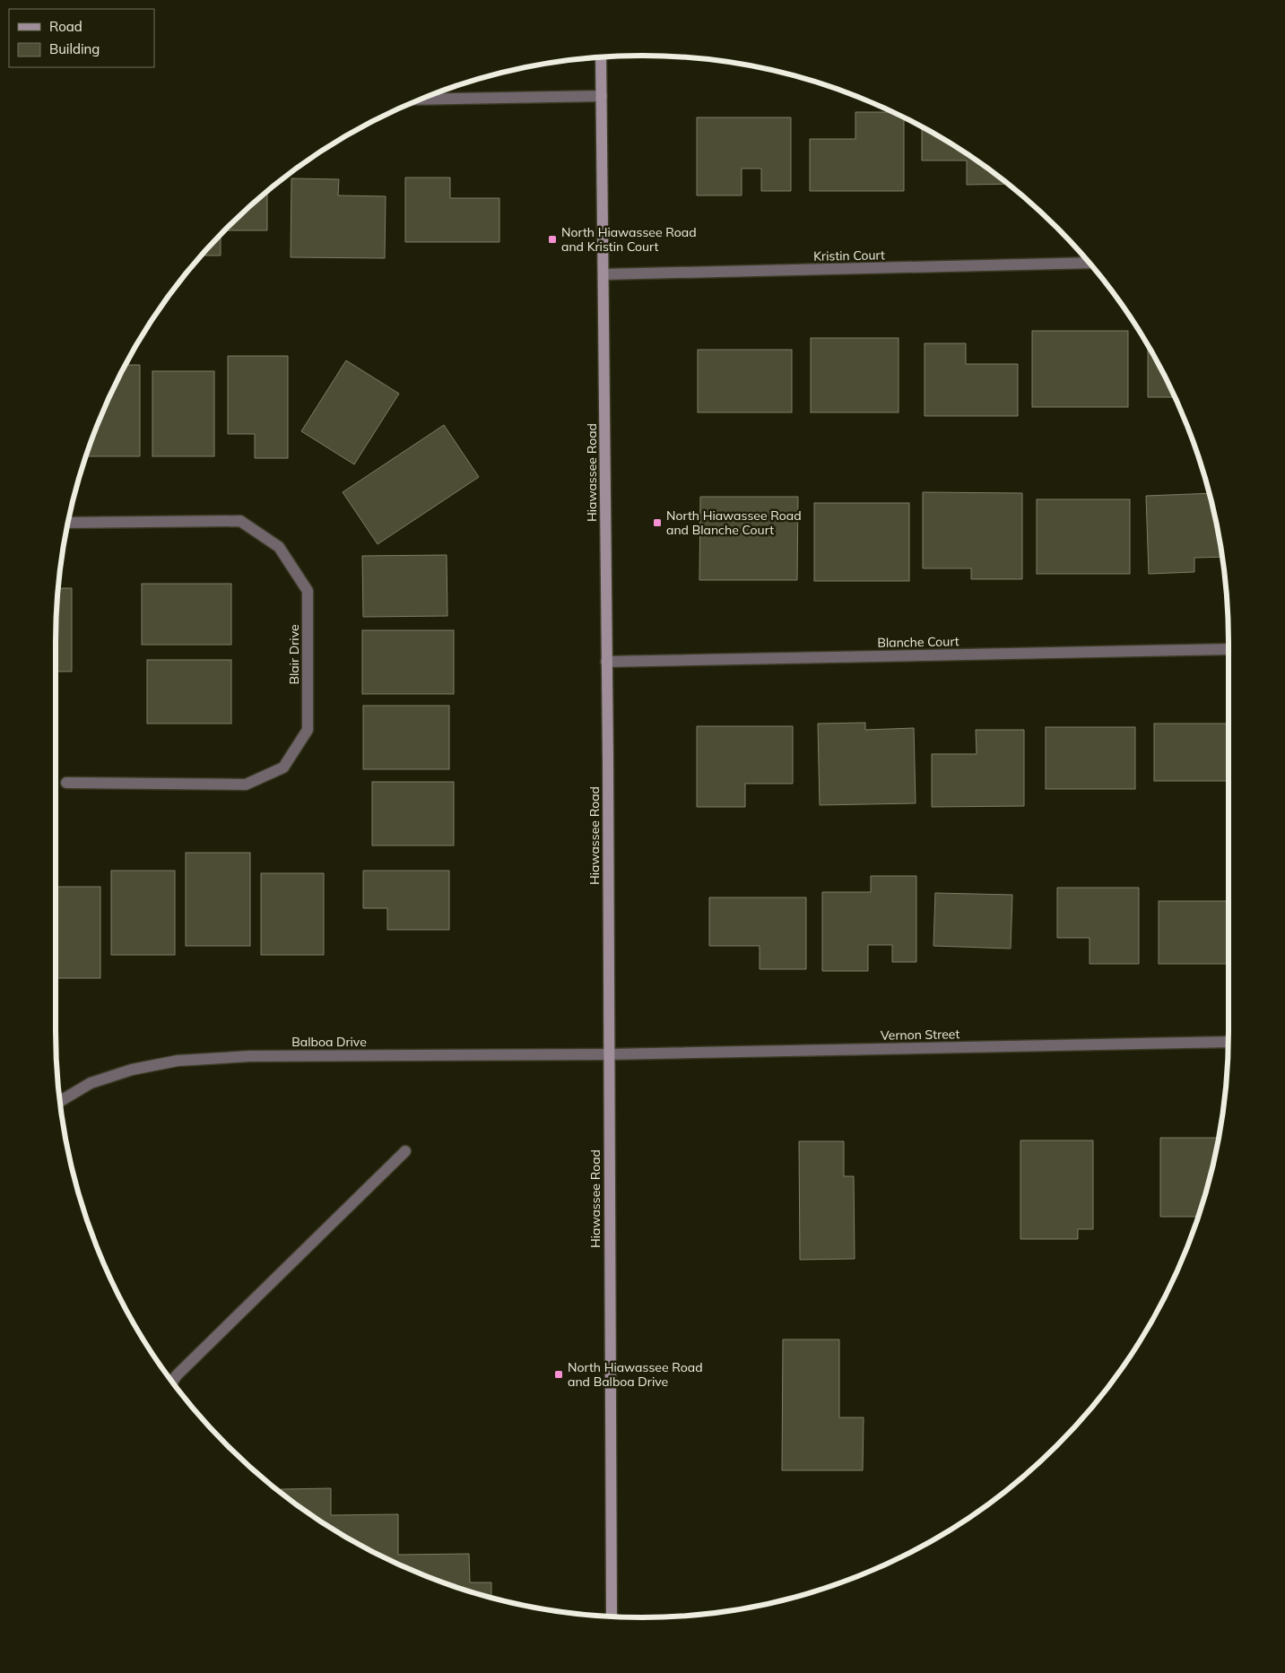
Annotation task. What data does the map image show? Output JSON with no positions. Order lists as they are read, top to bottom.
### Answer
{
  "streets": {
    "main road": ["Hiawassee Road"],
    "street": [
      "Kristin Court",
      "Blanche Court",
      "Blair Drive",
      "Vernon Street",
      "Balboa Drive"
    ]
  },
  "crossings": [
    ["Kristin Court", "Hiawassee Road"],
    ["Hiawassee Road", "Blanche Court"],
    ["Hiawassee Road", "Vernon Street"],
    ["Hiawassee Road", "Balboa Drive"],
    ["Vernon Street", "Balboa Drive"]
  ],
  "places": {
    "transit": ["North Hiawassee Road and Kristin Court", "North Hiawassee Road and Blanche Court", "North Hiawassee Road and Balboa Drive"]
  },
  "legend": ["Road", "Building"]
}
